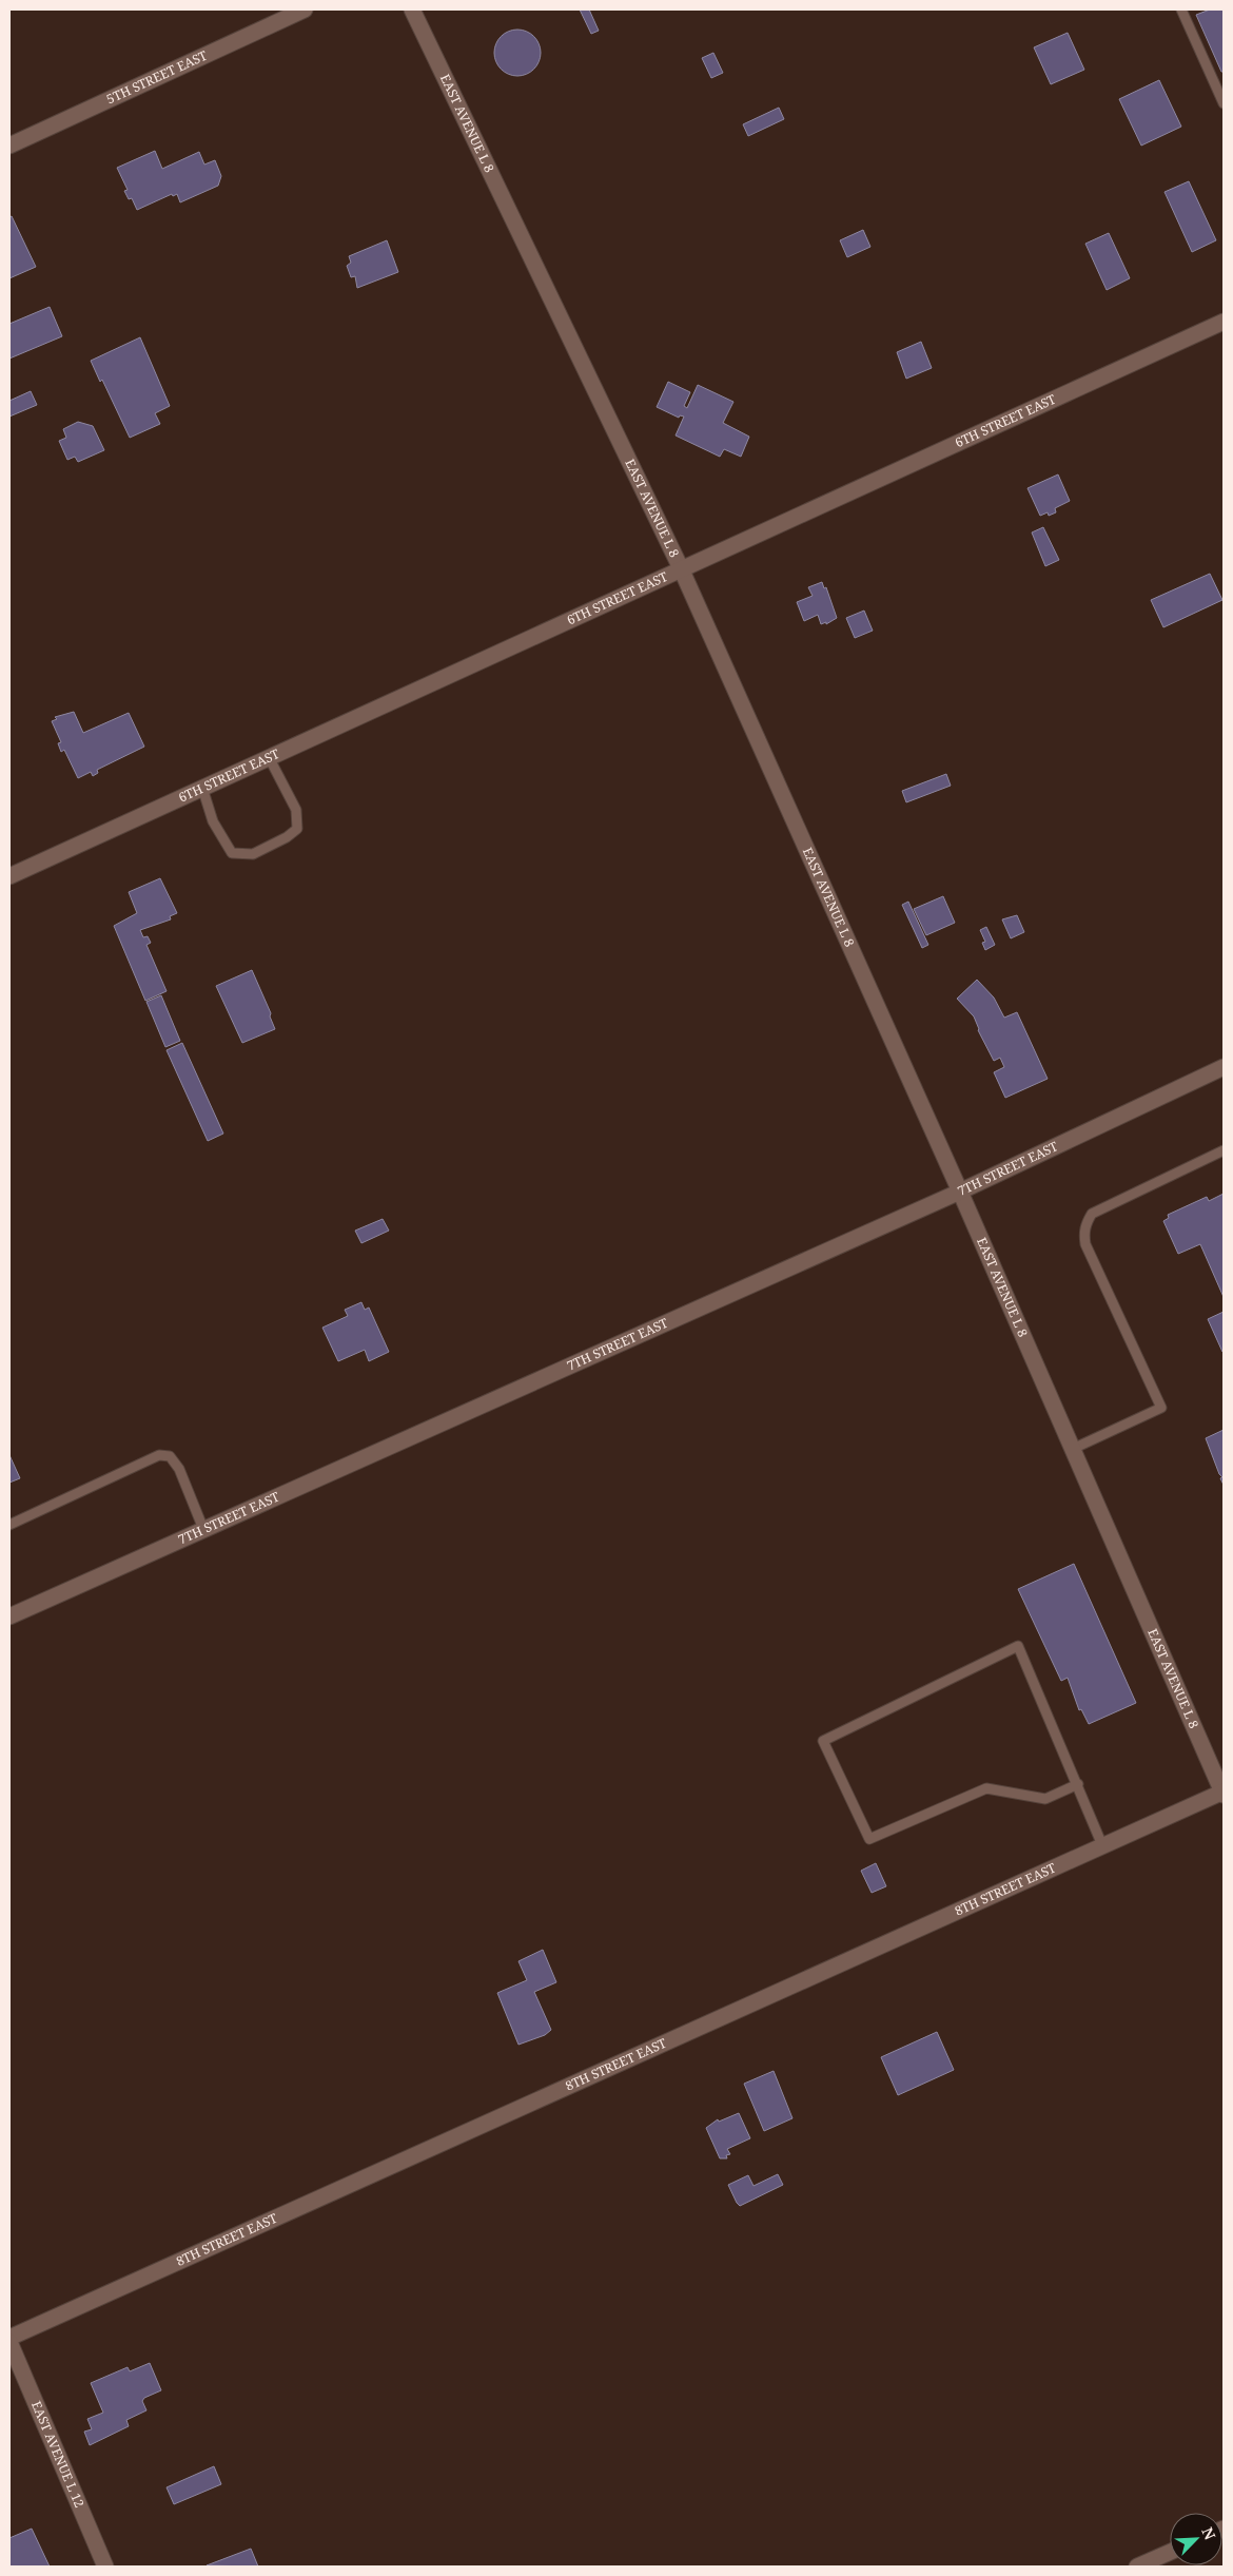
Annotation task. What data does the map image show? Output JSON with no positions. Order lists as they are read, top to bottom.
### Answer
{
  "streets": {
    "street": [
      "5TH STREET EAST",
      "EAST AVENUE L 8",
      "6TH STREET EAST",
      "7TH STREET EAST",
      "8TH STREET EAST",
      "EAST AVENUE L 12"
    ]
  },
  "crossings": [
    ["EAST AVENUE L 8", "6TH STREET EAST"],
    ["EAST AVENUE L 8", "7TH STREET EAST"],
    ["EAST AVENUE L 8", "8TH STREET EAST"],
    ["8TH STREET EAST", "EAST AVENUE L 12"]
  ],
  "north": "top right"
}
